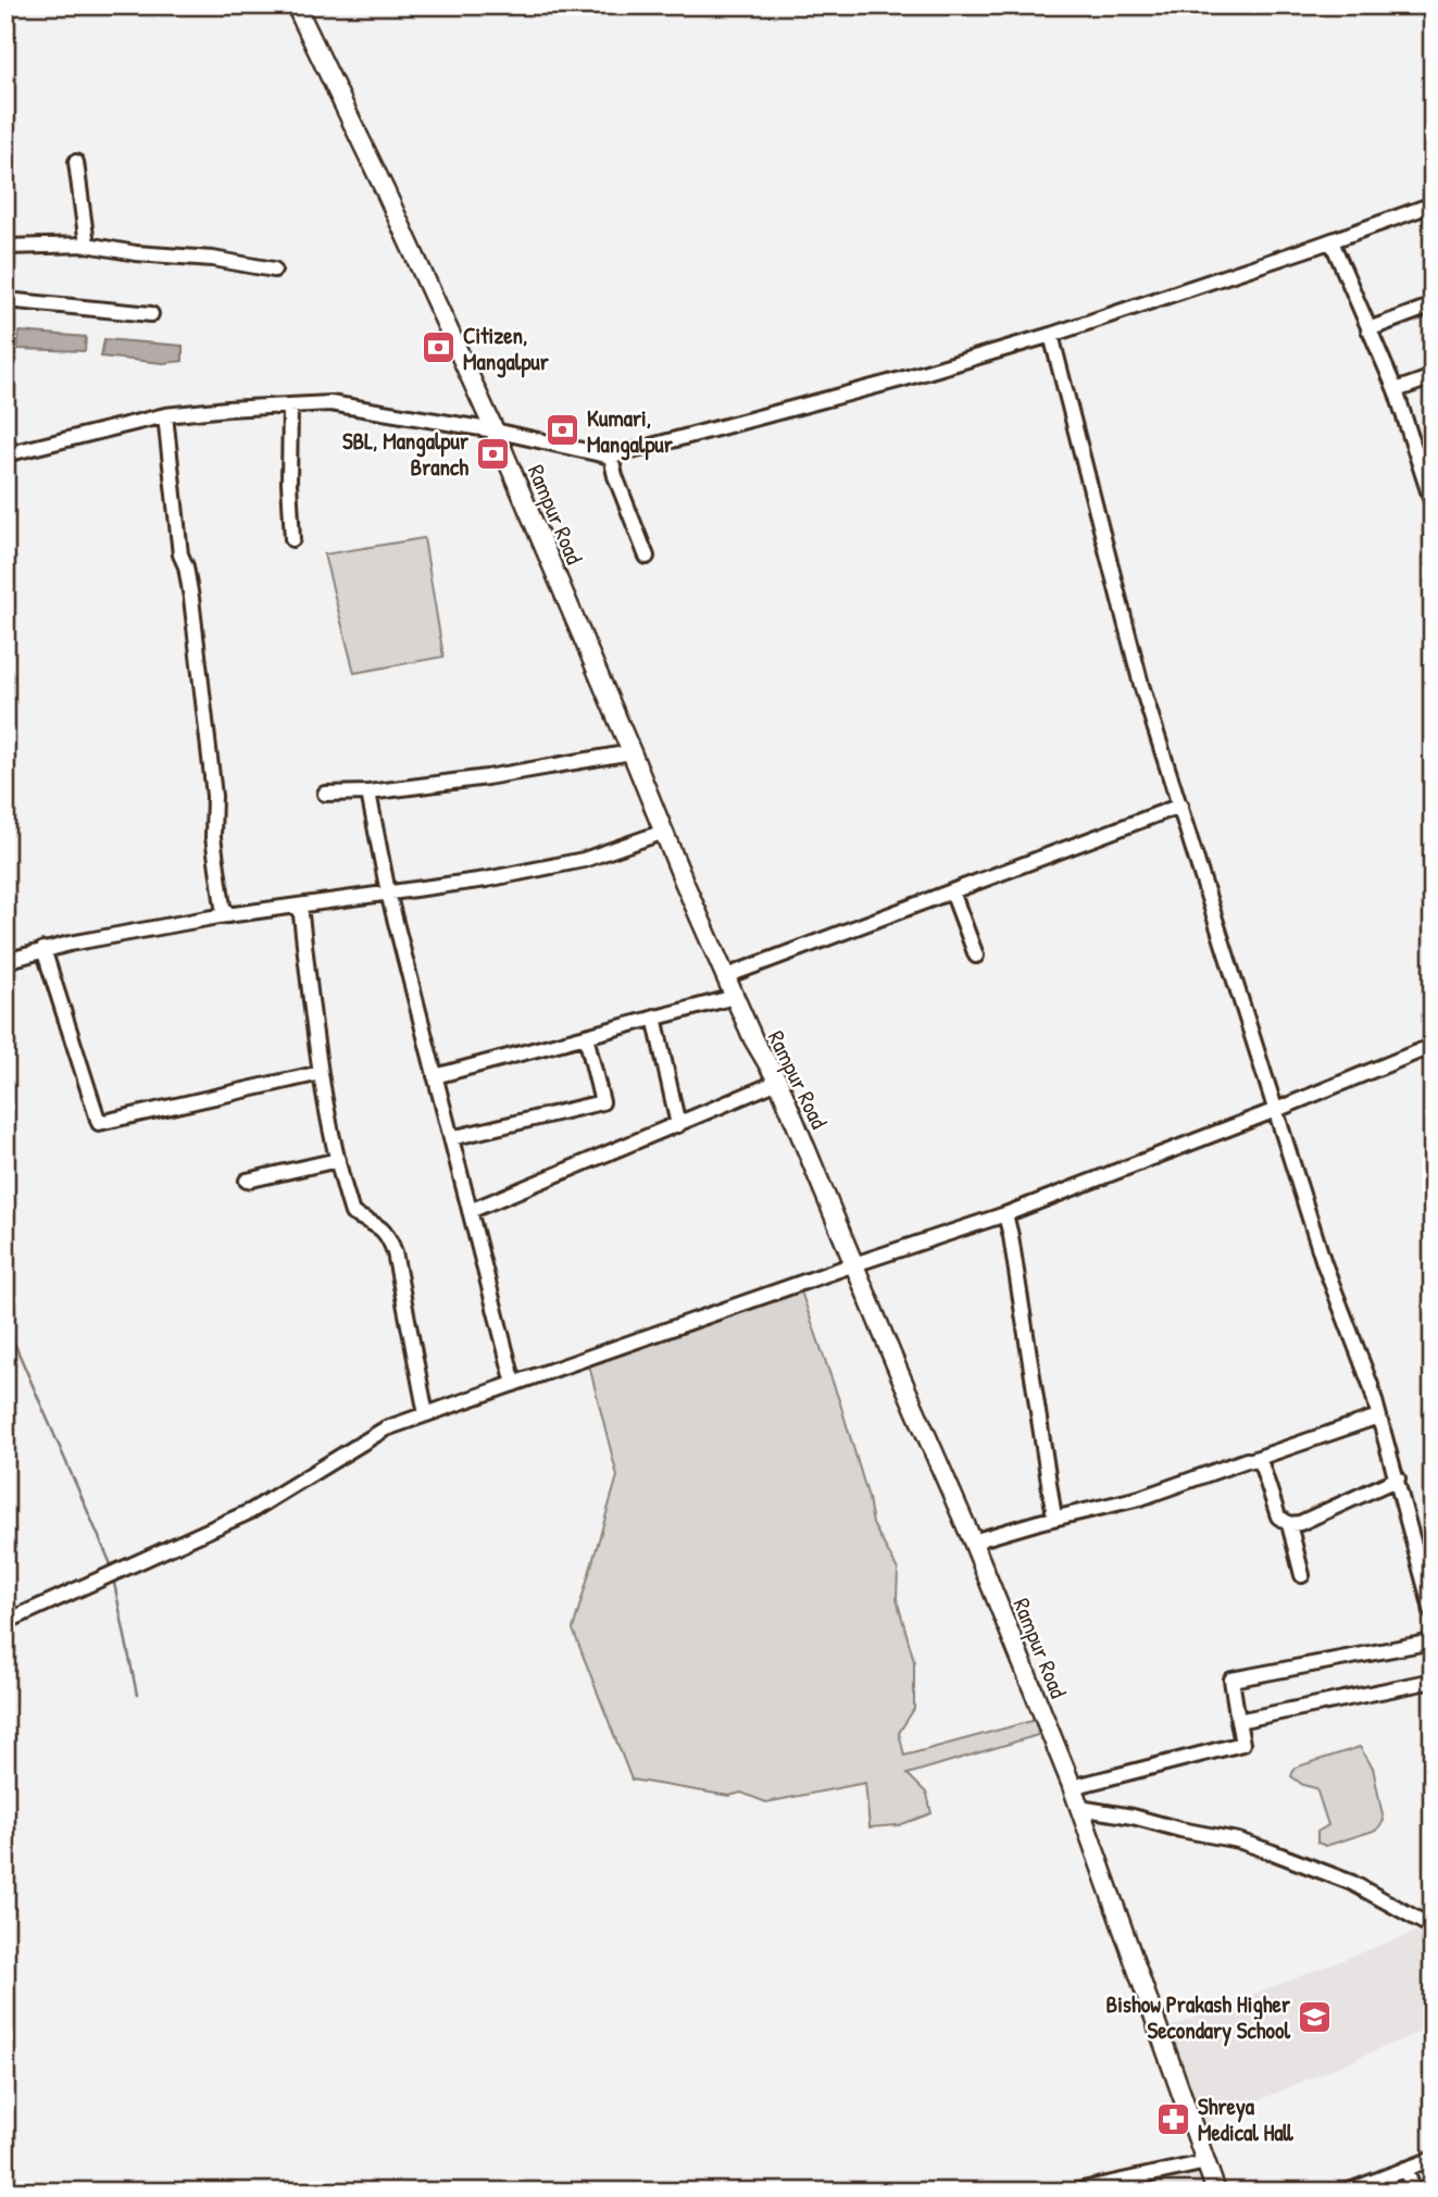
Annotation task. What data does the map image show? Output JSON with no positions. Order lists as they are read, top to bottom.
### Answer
{
  "streets": {
    "main road": ["Rampur Road"]
  },
  "places": {
    "bank": ["Citizen, Mangalpur", "Kumari, Mangalpur", "SBL, Mangalpur Branch"],
    "school or university": ["Bishow Prakash Higher Secondary School"],
    "pharmacy": ["Shreya Medical Hall"]
  }
}
